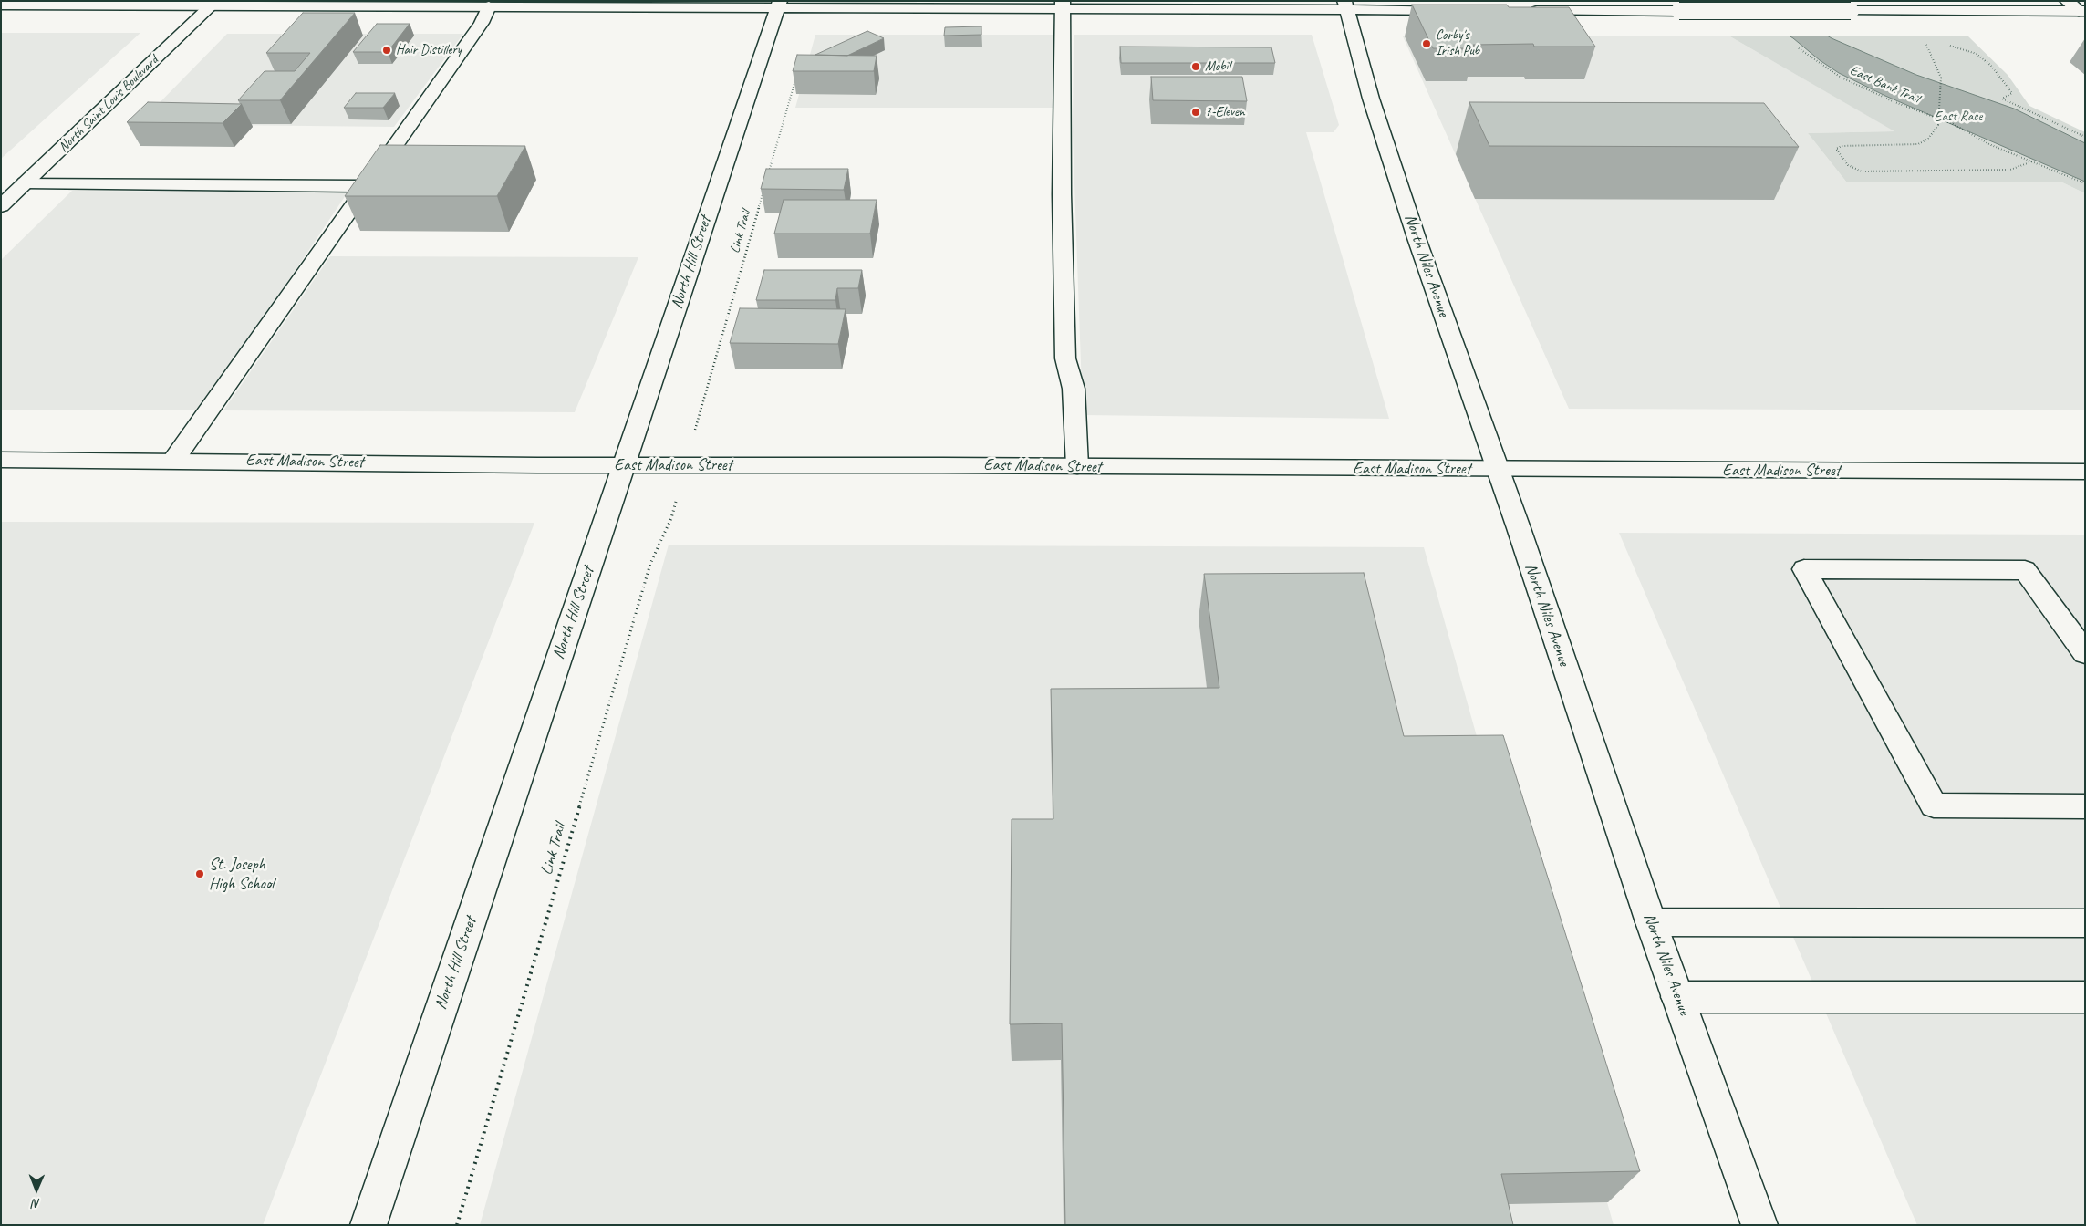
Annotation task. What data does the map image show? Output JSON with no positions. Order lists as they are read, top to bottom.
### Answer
{
  "streets": {
    "street": [
      "North Saint Louis Boulevard",
      "North Hill Street",
      "North Niles Avenue",
      "East Madison Street"
    ],
    "path": ["East Bank Trail", "Link Trail"]
  },
  "crossings": [
    ["North Hill Street", "East Madison Street"],
    ["North Niles Avenue", "East Madison Street"]
  ],
  "parks": ["East Race"],
  "places": [
    "Corby's Irish Pub",
    "Hair Distillery",
    "Mobil",
    "7-Eleven",
    "St. Joseph High School"
  ],
  "north": "bottom"
}
